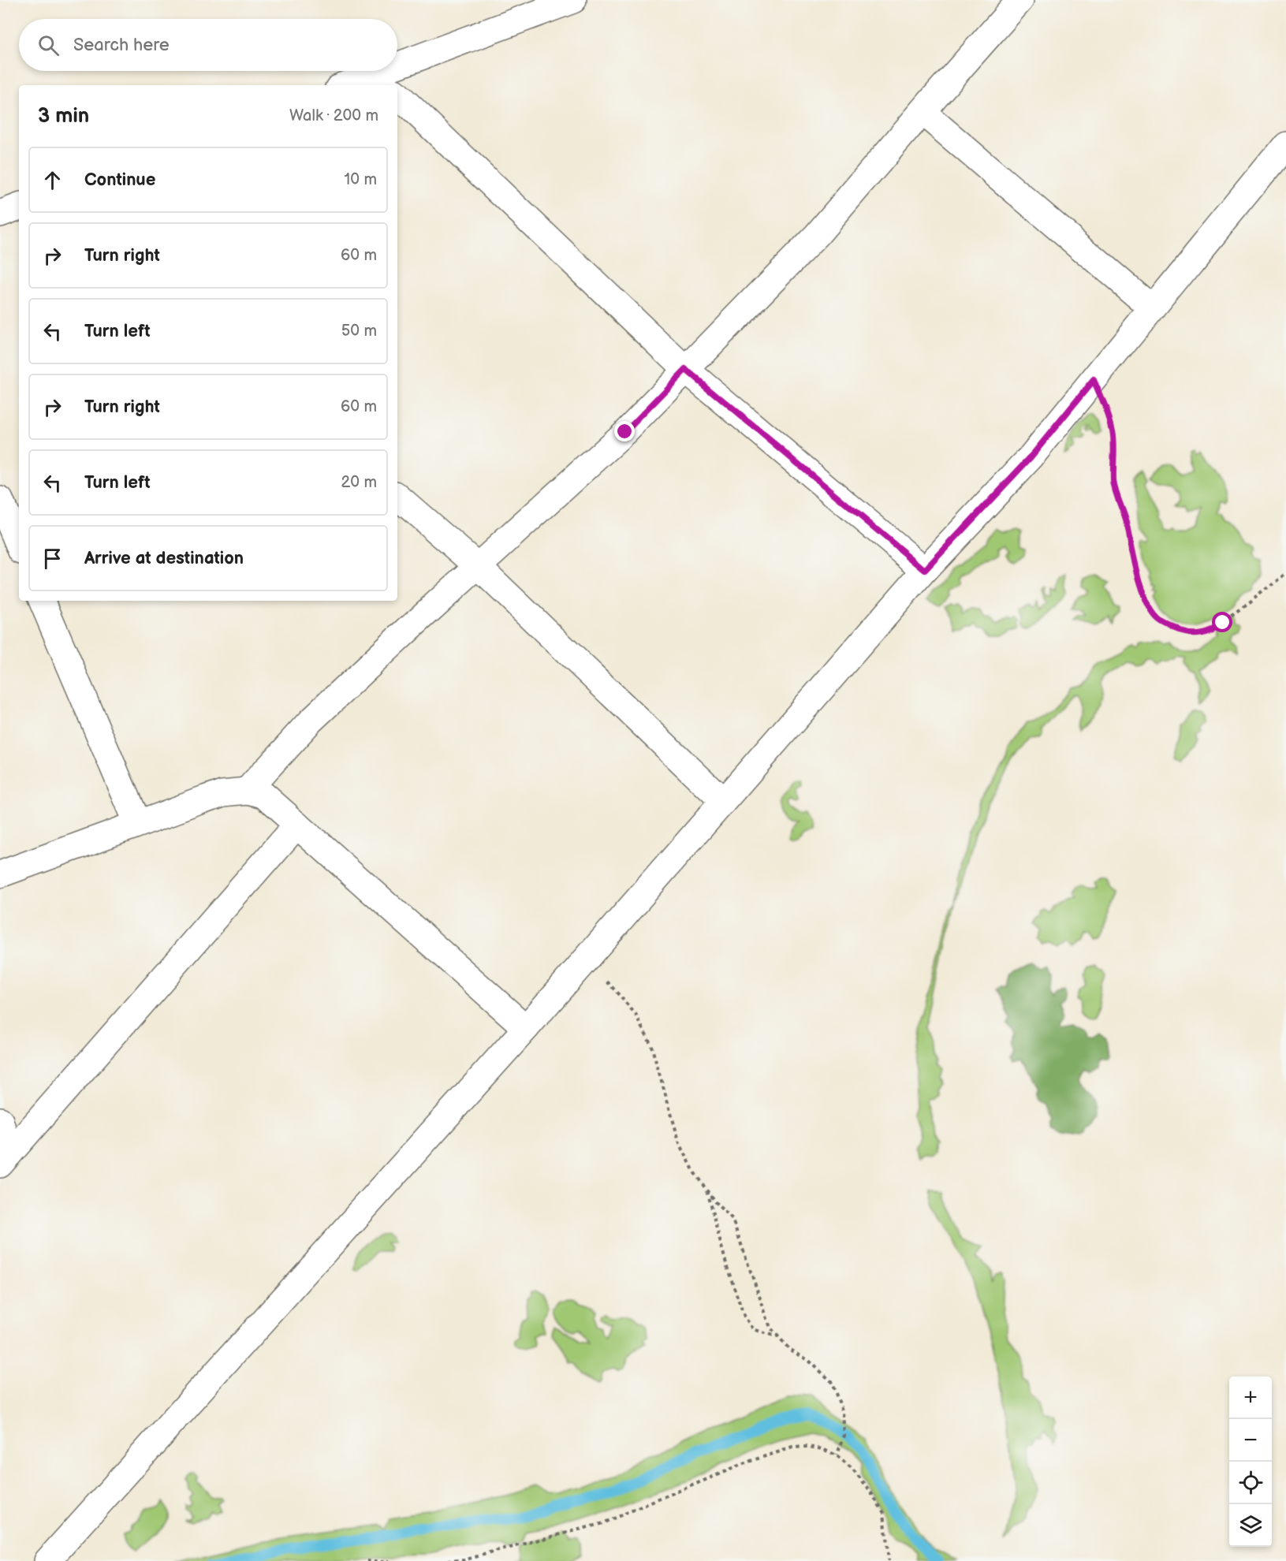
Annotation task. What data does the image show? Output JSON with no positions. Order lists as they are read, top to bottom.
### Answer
{
  "page": {
    "search": "Search here",
    "heading": ["3 min", "Walk · 200 m"],
    "list": [
      ["Continue", "10 m"],
      ["Turn right", "60 m"],
      ["Turn left", "50 m"],
      ["Turn right", "60 m"],
      ["Turn left", "20 m"],
      "Arrive at destination"
    ],
    "map_buttons": ["+", "−"]
  }
}
